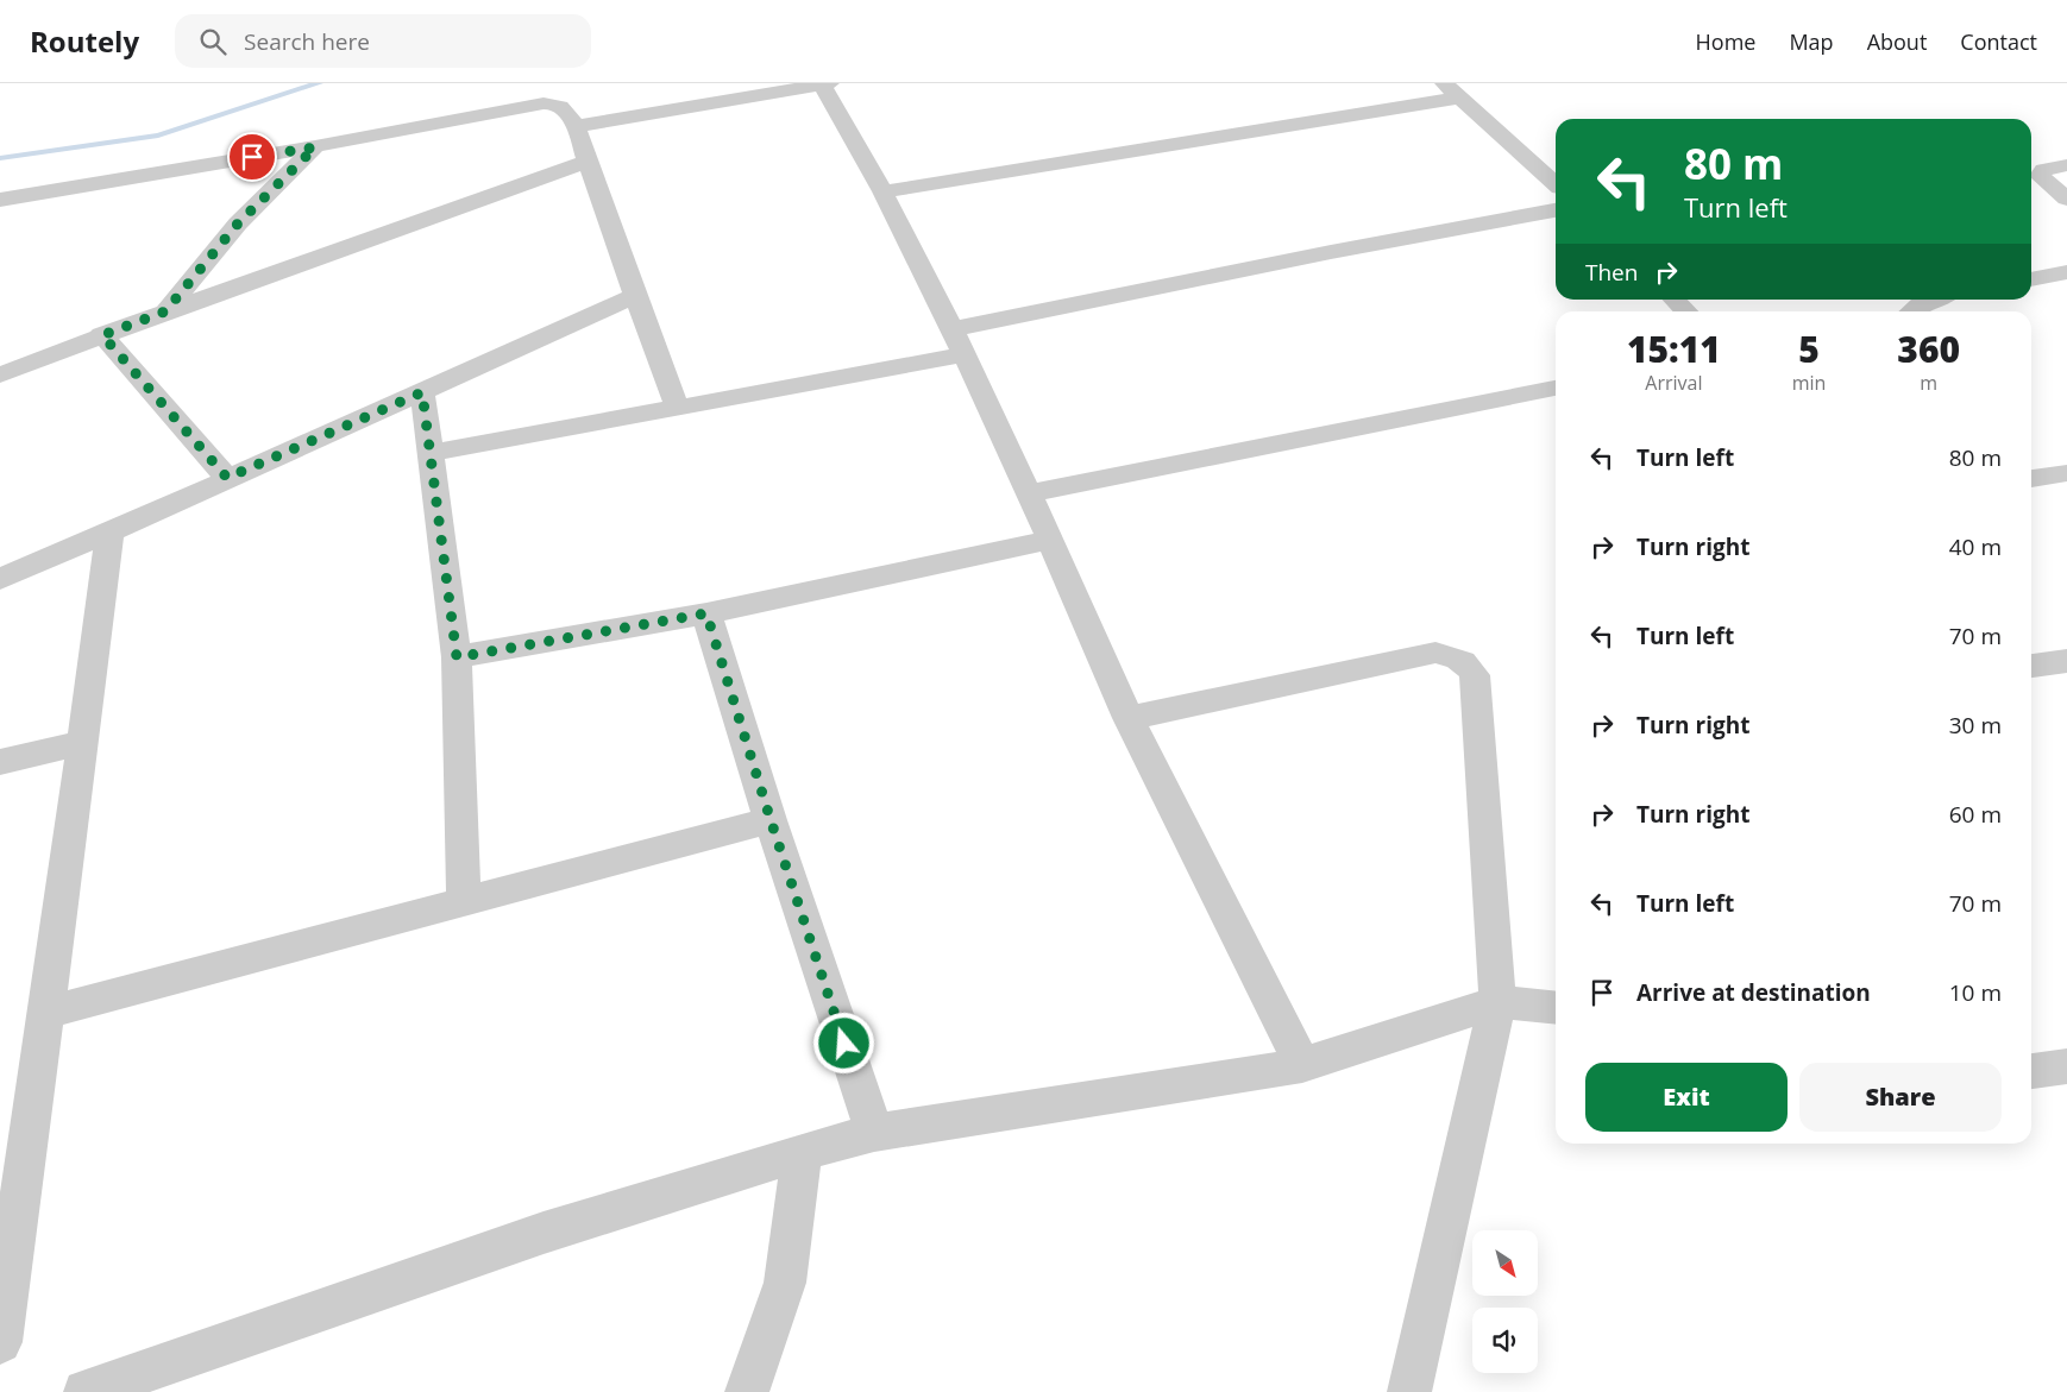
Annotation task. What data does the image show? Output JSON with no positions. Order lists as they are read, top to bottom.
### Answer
{
  "north": "bottom right",
  "page": {
    "header": "Routely",
    "search": "Search here",
    "nav": [
      "Home",
      "Map",
      "About",
      "Contact"
    ],
    "turn": ["80 m", "Turn left"],
    "then": "Then",
    "eta": [
      "15:11",
      "Arrival",
      "5",
      "min",
      "360",
      "m"
    ],
    "list": [
      {
        "name": "Turn left",
        "value": "80 m"
      },
      {
        "name": "Turn right",
        "value": "40 m"
      },
      {
        "name": "Turn left",
        "value": "70 m"
      },
      {
        "name": "Turn right",
        "value": "30 m"
      },
      {
        "name": "Turn right",
        "value": "60 m"
      },
      {
        "name": "Turn left",
        "value": "70 m"
      },
      {
        "name": "Arrive at destination",
        "value": "10 m"
      }
    ],
    "buttons": ["Exit", "Share"]
  }
}
